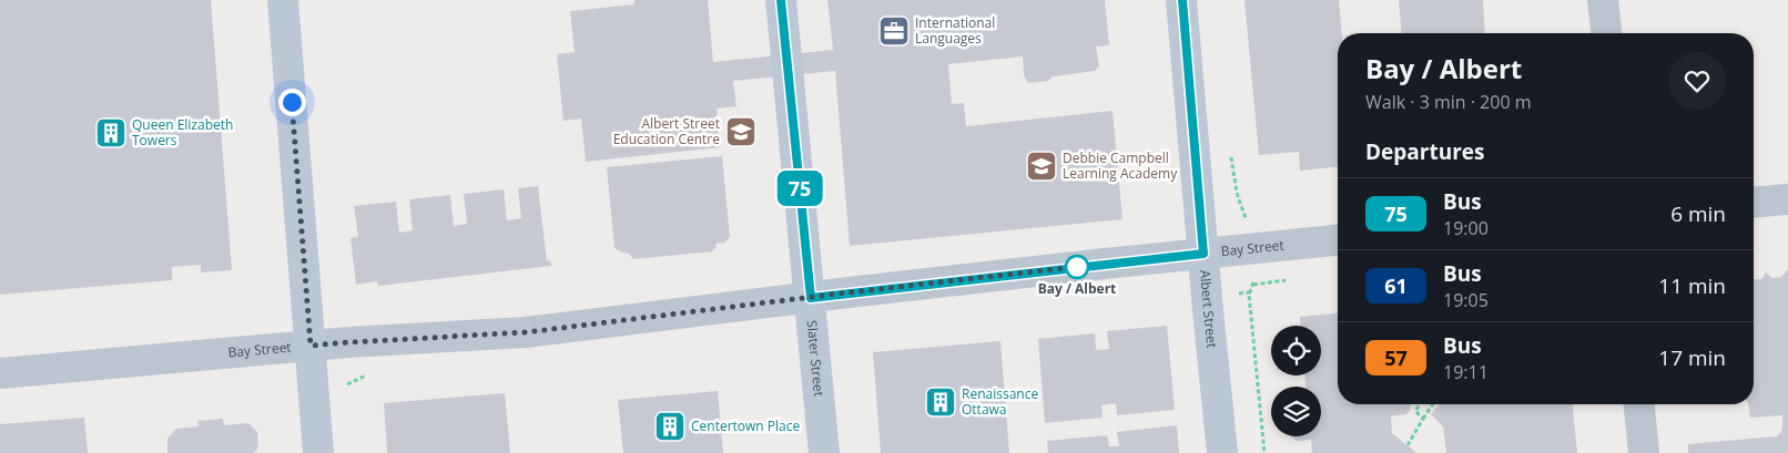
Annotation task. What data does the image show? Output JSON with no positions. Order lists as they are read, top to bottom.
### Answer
{
  "streets": {
    "main road": ["Albert Street", "Slater Street"],
    "street": ["Bay Street"]
  },
  "crossings": [
    ["Bay Street", "Albert Street"],
    ["Bay Street", "Slater Street"]
  ],
  "places": {
    "office": ["International Languages"],
    "school or university": ["Albert Street Education Centre", "Debbie Campbell Learning Academy"],
    "building": ["Queen Elizabeth Towers", "Renaissance Ottawa", "Centertown Place"],
    "other": ["Bay / Albert"]
  },
  "lines": ["bus line 75"],
  "page": {
    "on_map": "75",
    "heading": [
      ["Bay / Albert", "Walk · 3 min · 200 m"],
      "Departures"
    ],
    "list": [
      {
        "mark": "75",
        "name": "Bus",
        "note": "19:00",
        "value": "6 min"
      },
      {
        "mark": "61",
        "name": "Bus",
        "note": "19:05",
        "value": "11 min"
      },
      {
        "mark": "57",
        "name": "Bus",
        "note": "19:11",
        "value": "17 min"
      }
    ]
  }
}
